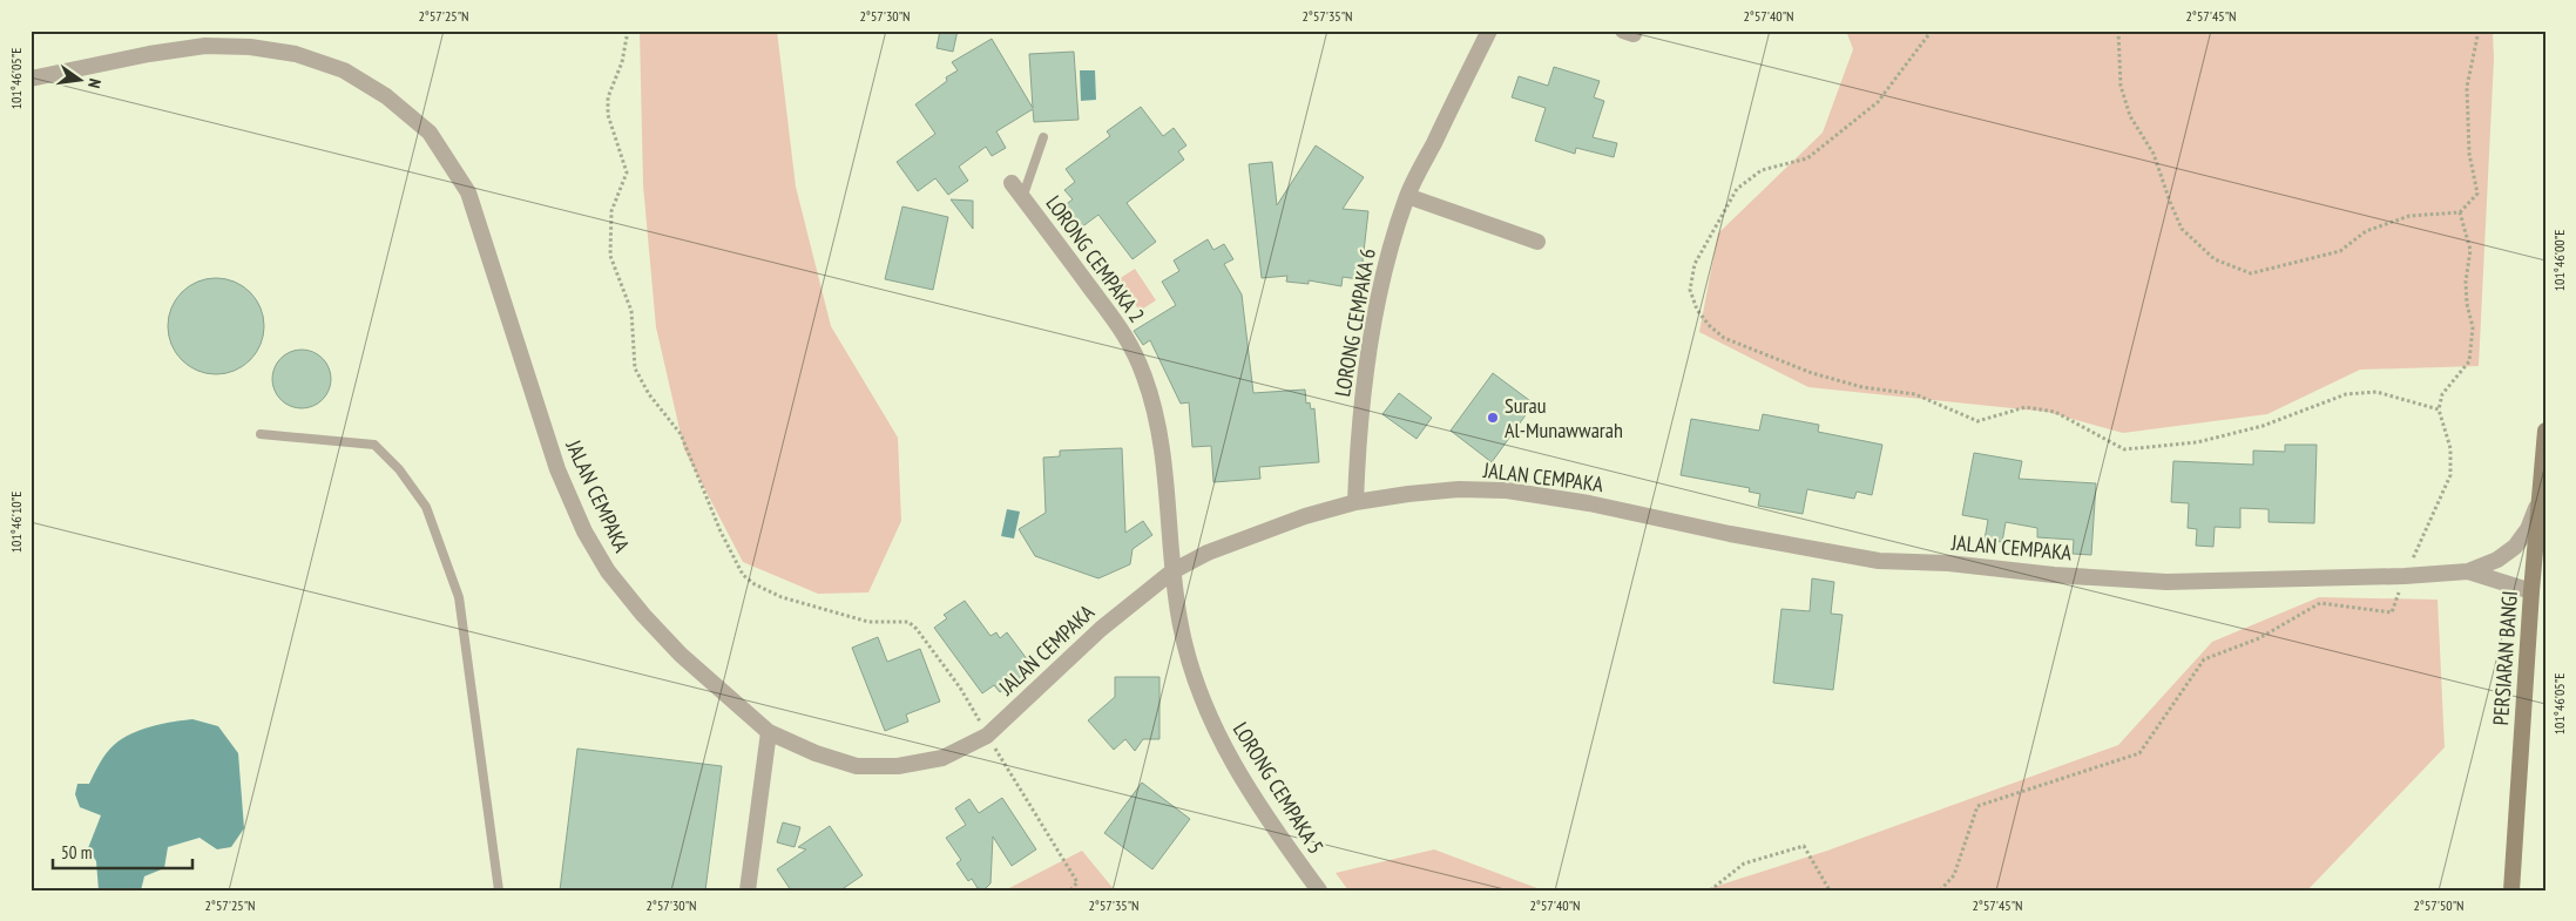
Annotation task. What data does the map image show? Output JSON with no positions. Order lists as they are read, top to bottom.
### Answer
{
  "streets": {
    "main road": ["PERSIARAN BANGI"],
    "street": [
      "LORONG CEMPAKA 2",
      "LORONG CEMPAKA 6",
      "JALAN CEMPAKA",
      "LORONG CEMPAKA 5"
    ]
  },
  "crossings": [
    ["LORONG CEMPAKA 2", "JALAN CEMPAKA"],
    ["LORONG CEMPAKA 2", "LORONG CEMPAKA 5"],
    ["LORONG CEMPAKA 6", "JALAN CEMPAKA"],
    ["JALAN CEMPAKA", "PERSIARAN BANGI"],
    ["JALAN CEMPAKA", "LORONG CEMPAKA 5"]
  ],
  "places": ["Surau Al-Munawwarah"],
  "scale_bar": "50 m",
  "north": "right",
  "coordinates": [
    "2°57'25\"N",
    "2°57'30\"N",
    "2°57'35\"N",
    "2°57'40\"N",
    "2°57'45\"N",
    "101°46'05\"E",
    "101°46'00\"E",
    "101°46'10\"E",
    "2°57'50\"N"
  ]
}
